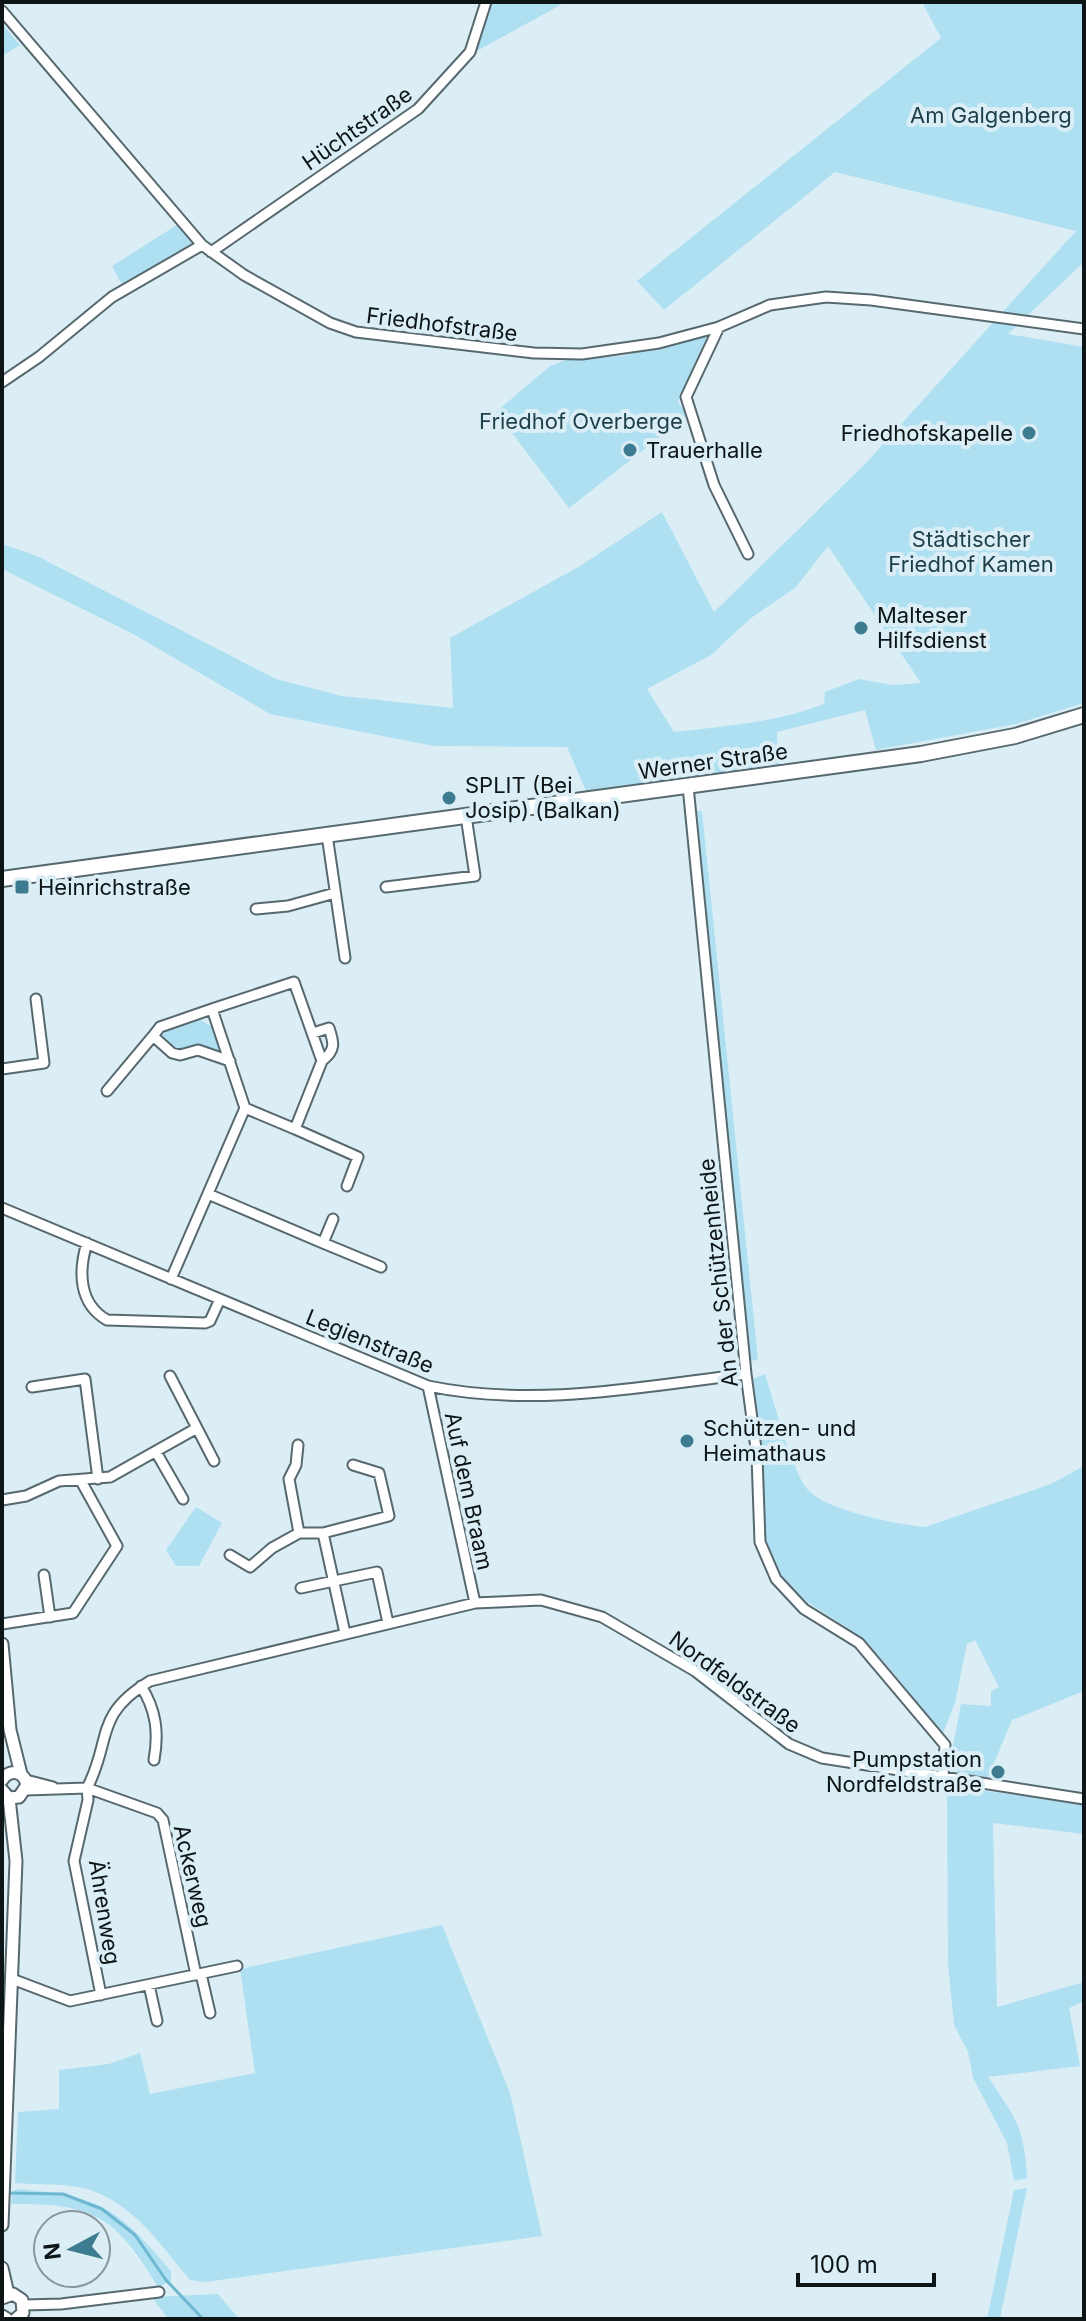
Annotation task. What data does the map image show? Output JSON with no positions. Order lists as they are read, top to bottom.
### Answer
{
  "streets": {
    "main road": ["Werner Straße"],
    "street": [
      "Hüchtstraße",
      "Friedhofstraße",
      "An der Schützenheide",
      "Legienstraße",
      "Auf dem Braam",
      "Nordfeldstraße",
      "Ackerweg",
      "Ährenweg"
    ]
  },
  "crossings": [
    ["Hüchtstraße", "Friedhofstraße"],
    ["Werner Straße", "An der Schützenheide"],
    ["An der Schützenheide", "Legienstraße"],
    ["An der Schützenheide", "Nordfeldstraße"],
    ["Legienstraße", "Auf dem Braam"],
    ["Auf dem Braam", "Nordfeldstraße"],
    ["Nordfeldstraße", "Ackerweg"],
    ["Nordfeldstraße", "Ährenweg"],
    ["Ackerweg", "Ährenweg"]
  ],
  "parks": ["Am Galgenberg", "Friedhof Overberge", "Städtischer Friedhof Kamen"],
  "places": {
    "other": [
      "Friedhofskapelle",
      "Trauerhalle",
      "Malteser Hilfsdienst",
      "SPLIT (Bei Josip) (Balkan)",
      "Schützen- und Heimathaus",
      "Pumpstation Nordfeldstraße"
    ],
    "transit": ["Heinrichstraße"]
  },
  "scale_bar": "100 m",
  "north": "left"
}
